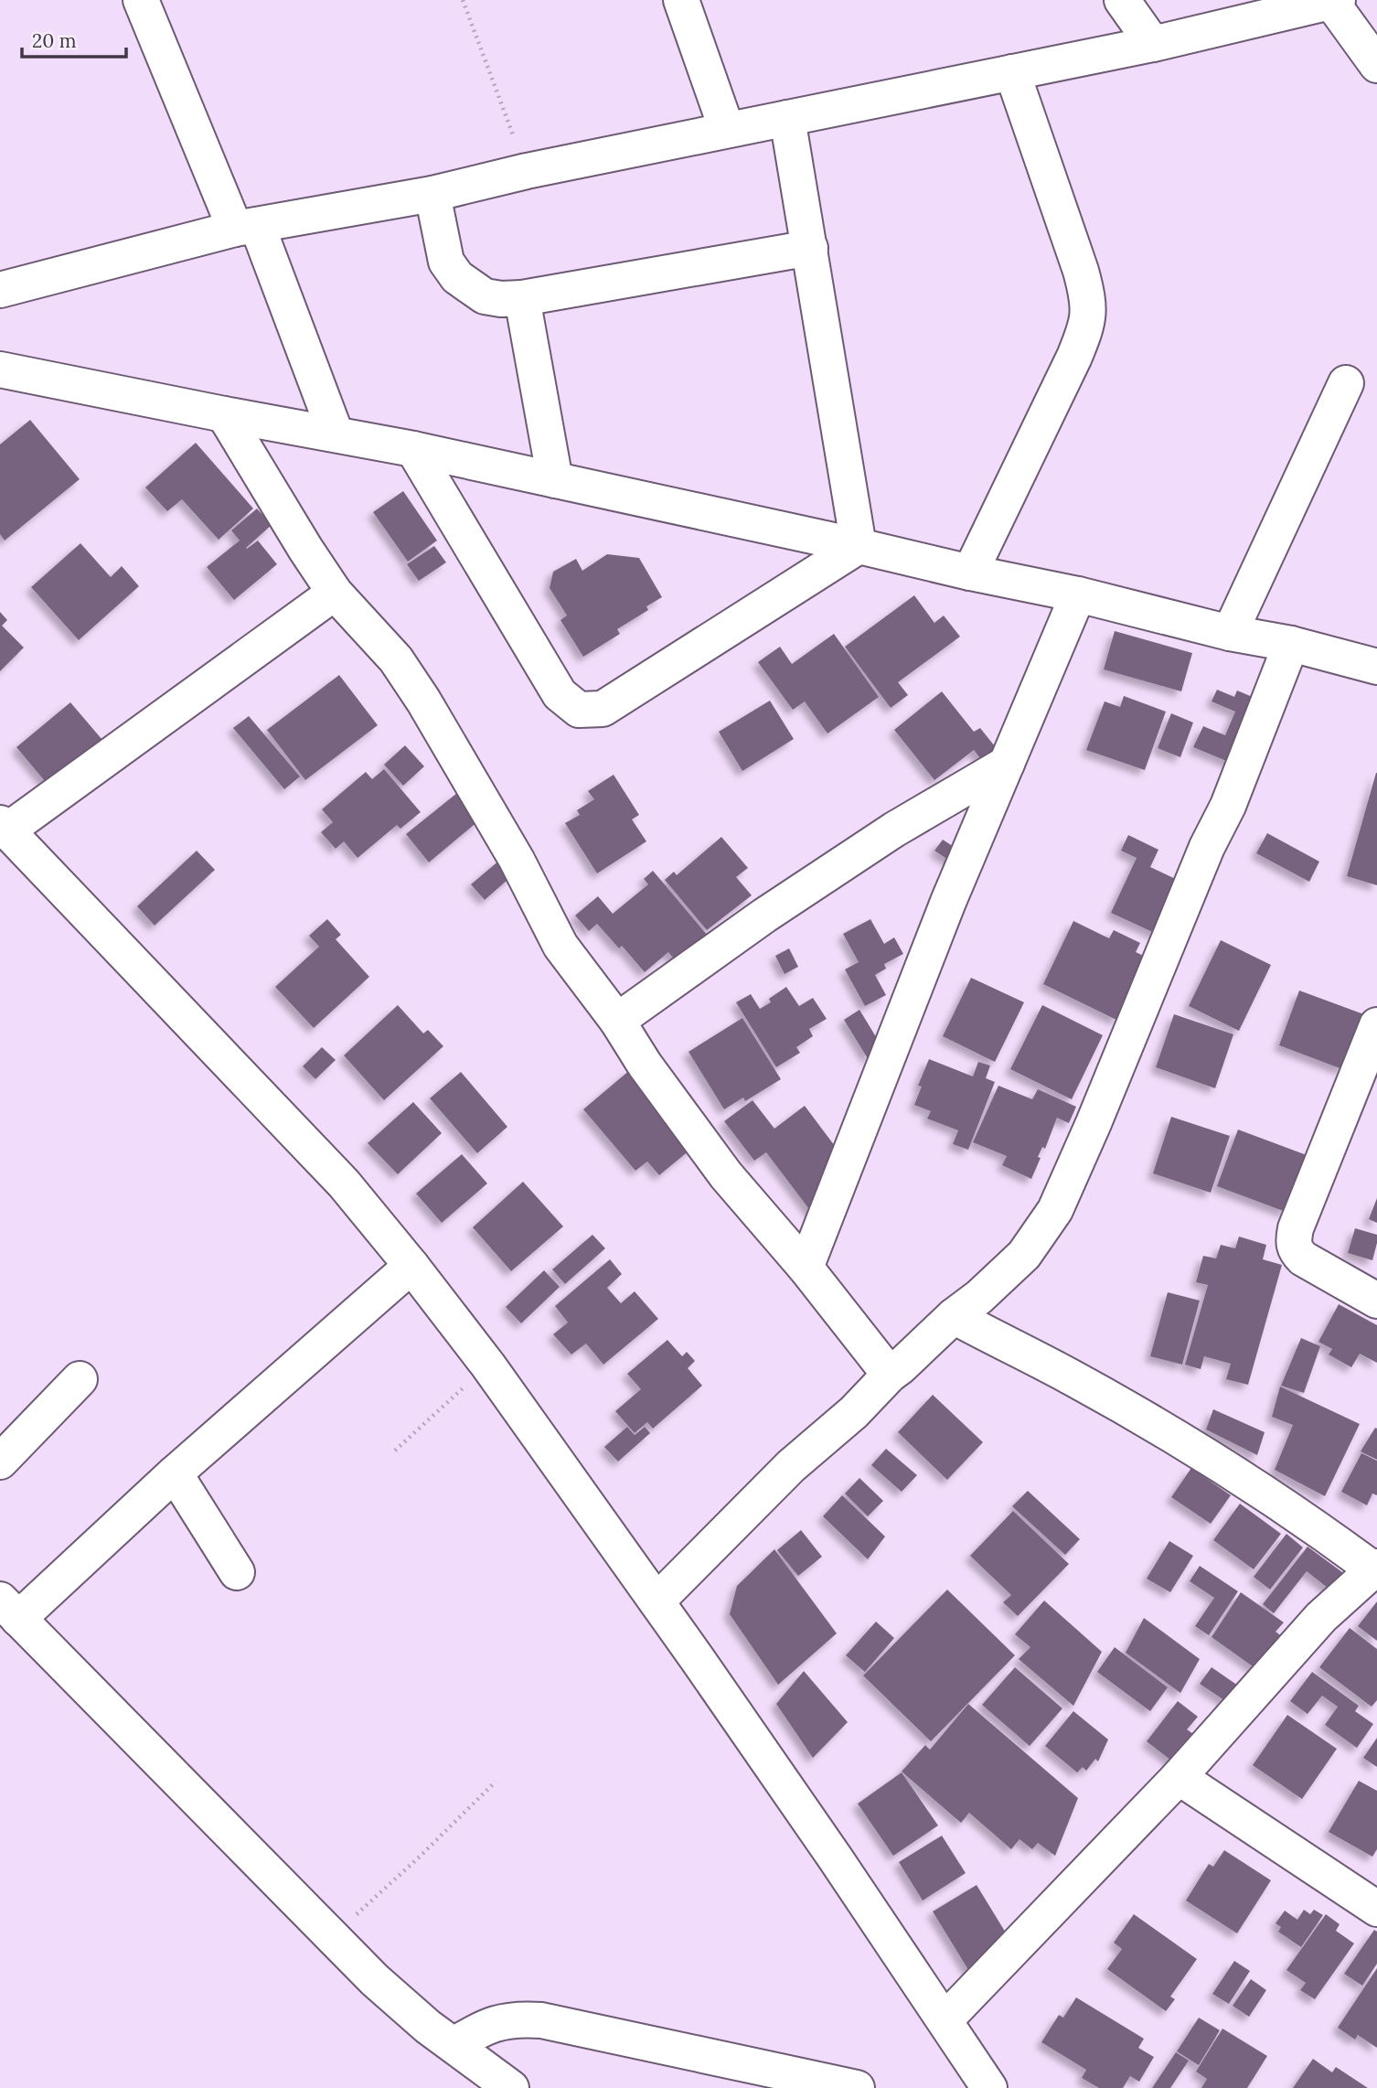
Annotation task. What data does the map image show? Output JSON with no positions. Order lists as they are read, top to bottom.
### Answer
{
  "scale_bar": "20 m"
}
